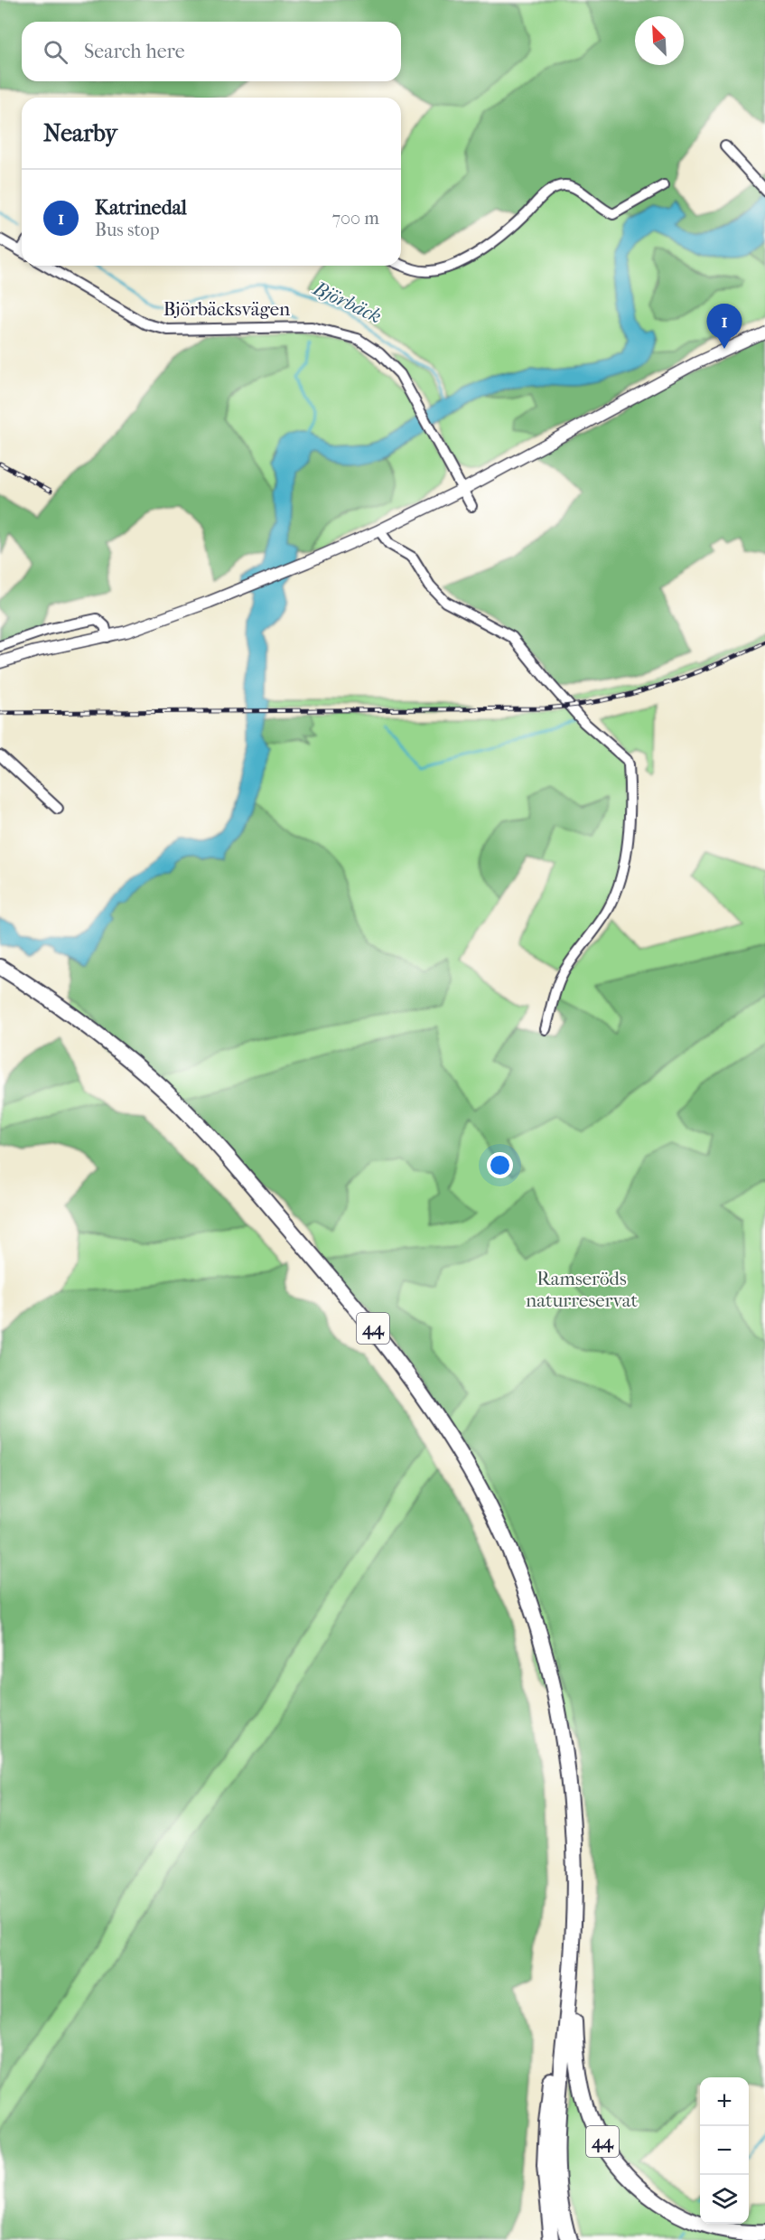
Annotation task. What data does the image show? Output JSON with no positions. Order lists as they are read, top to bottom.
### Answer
{
  "streets": {
    "main road": ["44"],
    "street": ["Björbäcksvägen"]
  },
  "water": ["Björbäck"],
  "parks": ["Ramseröds naturreservat"],
  "north": "top left",
  "page": {
    "search": "Search here",
    "heading": "Nearby",
    "list": [
      {
        "mark": "1",
        "name": "Katrinedal",
        "note": "Bus stop",
        "value": "700 m"
      }
    ],
    "pins": "1",
    "map_buttons": ["+", "−"]
  }
}
